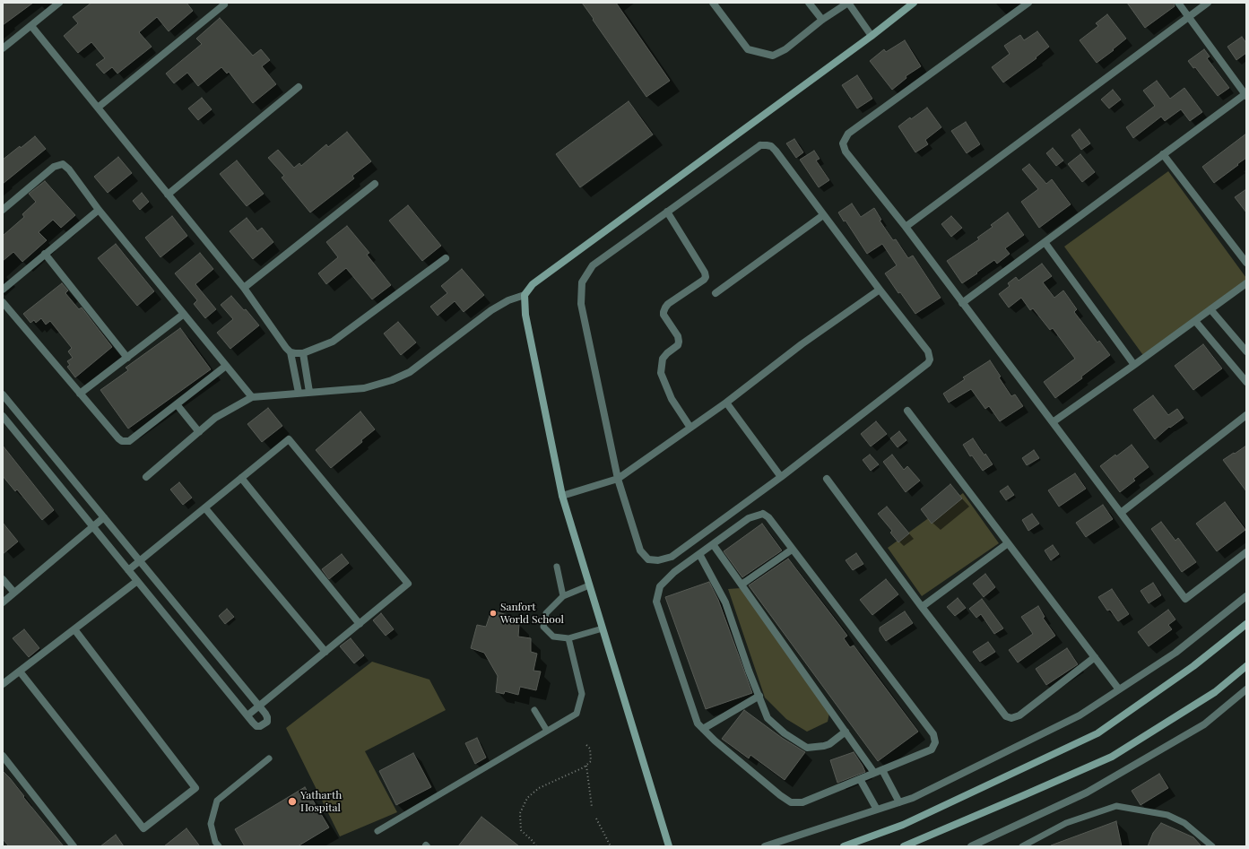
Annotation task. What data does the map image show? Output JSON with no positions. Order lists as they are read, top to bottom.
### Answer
{
  "places": ["Sanfort World School", "Yatharth Hospital"]
}
